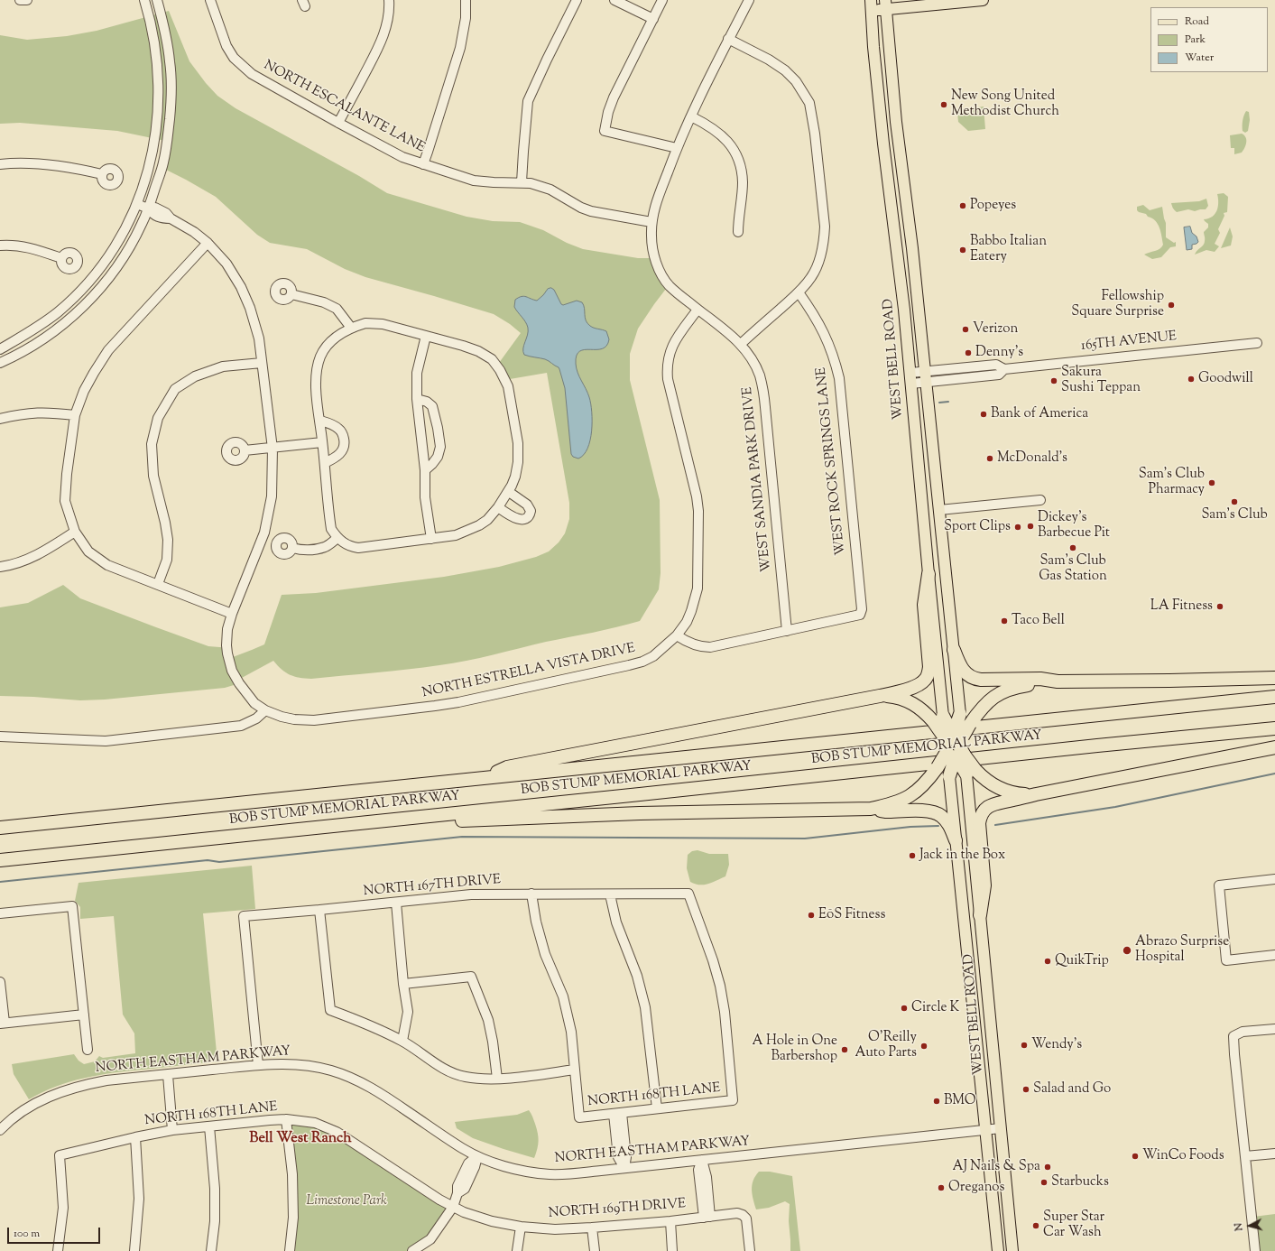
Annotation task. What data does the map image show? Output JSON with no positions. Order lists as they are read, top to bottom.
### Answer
{
  "streets": {
    "highway": ["BOB STUMP MEMORIAL PARKWAY"],
    "main road": ["WEST BELL ROAD"],
    "street": [
      "NORTH ESCALANTE LANE",
      "165TH AVENUE",
      "WEST ROCK SPRINGS LANE",
      "WEST SANDIA PARK DRIVE",
      "NORTH ESTRELLA VISTA DRIVE",
      "NORTH 167TH DRIVE",
      "NORTH EASTHAM PARKWAY",
      "NORTH 168TH LANE",
      "NORTH 169TH DRIVE"
    ]
  },
  "crossings": [
    ["NORTH ESCALANTE LANE", "WEST SANDIA PARK DRIVE"],
    ["165TH AVENUE", "WEST BELL ROAD"],
    ["WEST BELL ROAD", "NORTH EASTHAM PARKWAY"],
    ["WEST ROCK SPRINGS LANE", "WEST SANDIA PARK DRIVE"],
    ["WEST SANDIA PARK DRIVE", "NORTH ESTRELLA VISTA DRIVE"],
    ["NORTH 167TH DRIVE", "NORTH EASTHAM PARKWAY"],
    ["NORTH 167TH DRIVE", "NORTH 168TH LANE"],
    ["NORTH 168TH LANE", "NORTH 169TH DRIVE"]
  ],
  "districts": ["Bell West Ranch"],
  "parks": ["Limestone Park"],
  "places": [
    "New Song United Methodist Church",
    "Popeyes",
    "Babbo Italian Eatery",
    "Fellowship Square Surprise",
    "Verizon",
    "Denny's",
    "Goodwill",
    "Sakura Sushi Teppan",
    "Bank of America",
    "McDonald's",
    "Sam's Club Pharmacy",
    "Sam's Club",
    "Dickey's Barbecue Pit",
    "Sport Clips",
    "Sam's Club Gas Station",
    "LA Fitness",
    "Taco Bell",
    "Jack in the Box",
    "EōS Fitness",
    "Abrazo Surprise Hospital",
    "QuikTrip",
    "Circle K",
    "Wendy's",
    "O'Reilly Auto Parts",
    "A Hole in One Barbershop",
    "Salad and Go",
    "BMO",
    "WinCo Foods",
    "AJ Nails & Spa",
    "Starbucks",
    "Oreganos",
    "Super Star Car Wash"
  ],
  "legend": ["Road", "Park", "Water"],
  "scale_bar": "100 m",
  "north": "left"
}
